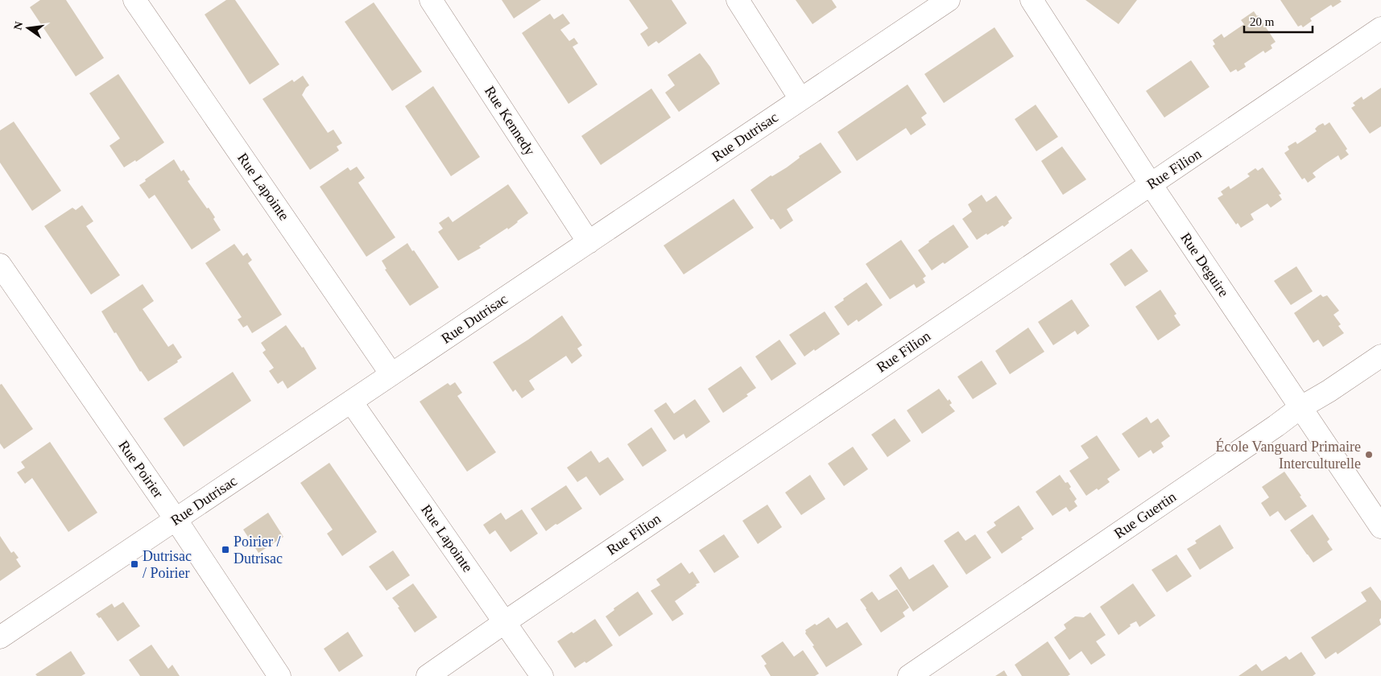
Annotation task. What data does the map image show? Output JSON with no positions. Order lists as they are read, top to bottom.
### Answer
{
  "streets": {
    "street": [
      "Rue Kennedy",
      "Rue Dutrisac",
      "Rue Filion",
      "Rue Lapointe",
      "Rue Deguire",
      "Rue Poirier",
      "Rue Guertin"
    ]
  },
  "crossings": [
    ["Rue Kennedy", "Rue Dutrisac"],
    ["Rue Dutrisac", "Rue Lapointe"],
    ["Rue Dutrisac", "Rue Poirier"],
    ["Rue Filion", "Rue Lapointe"],
    ["Rue Filion", "Rue Deguire"],
    ["Rue Deguire", "Rue Guertin"]
  ],
  "places": {
    "other": ["École Vanguard Primaire Interculturelle"],
    "transit": ["Poirier / Dutrisac", "Dutrisac / Poirier"]
  },
  "scale_bar": "20 m",
  "north": "left"
}
